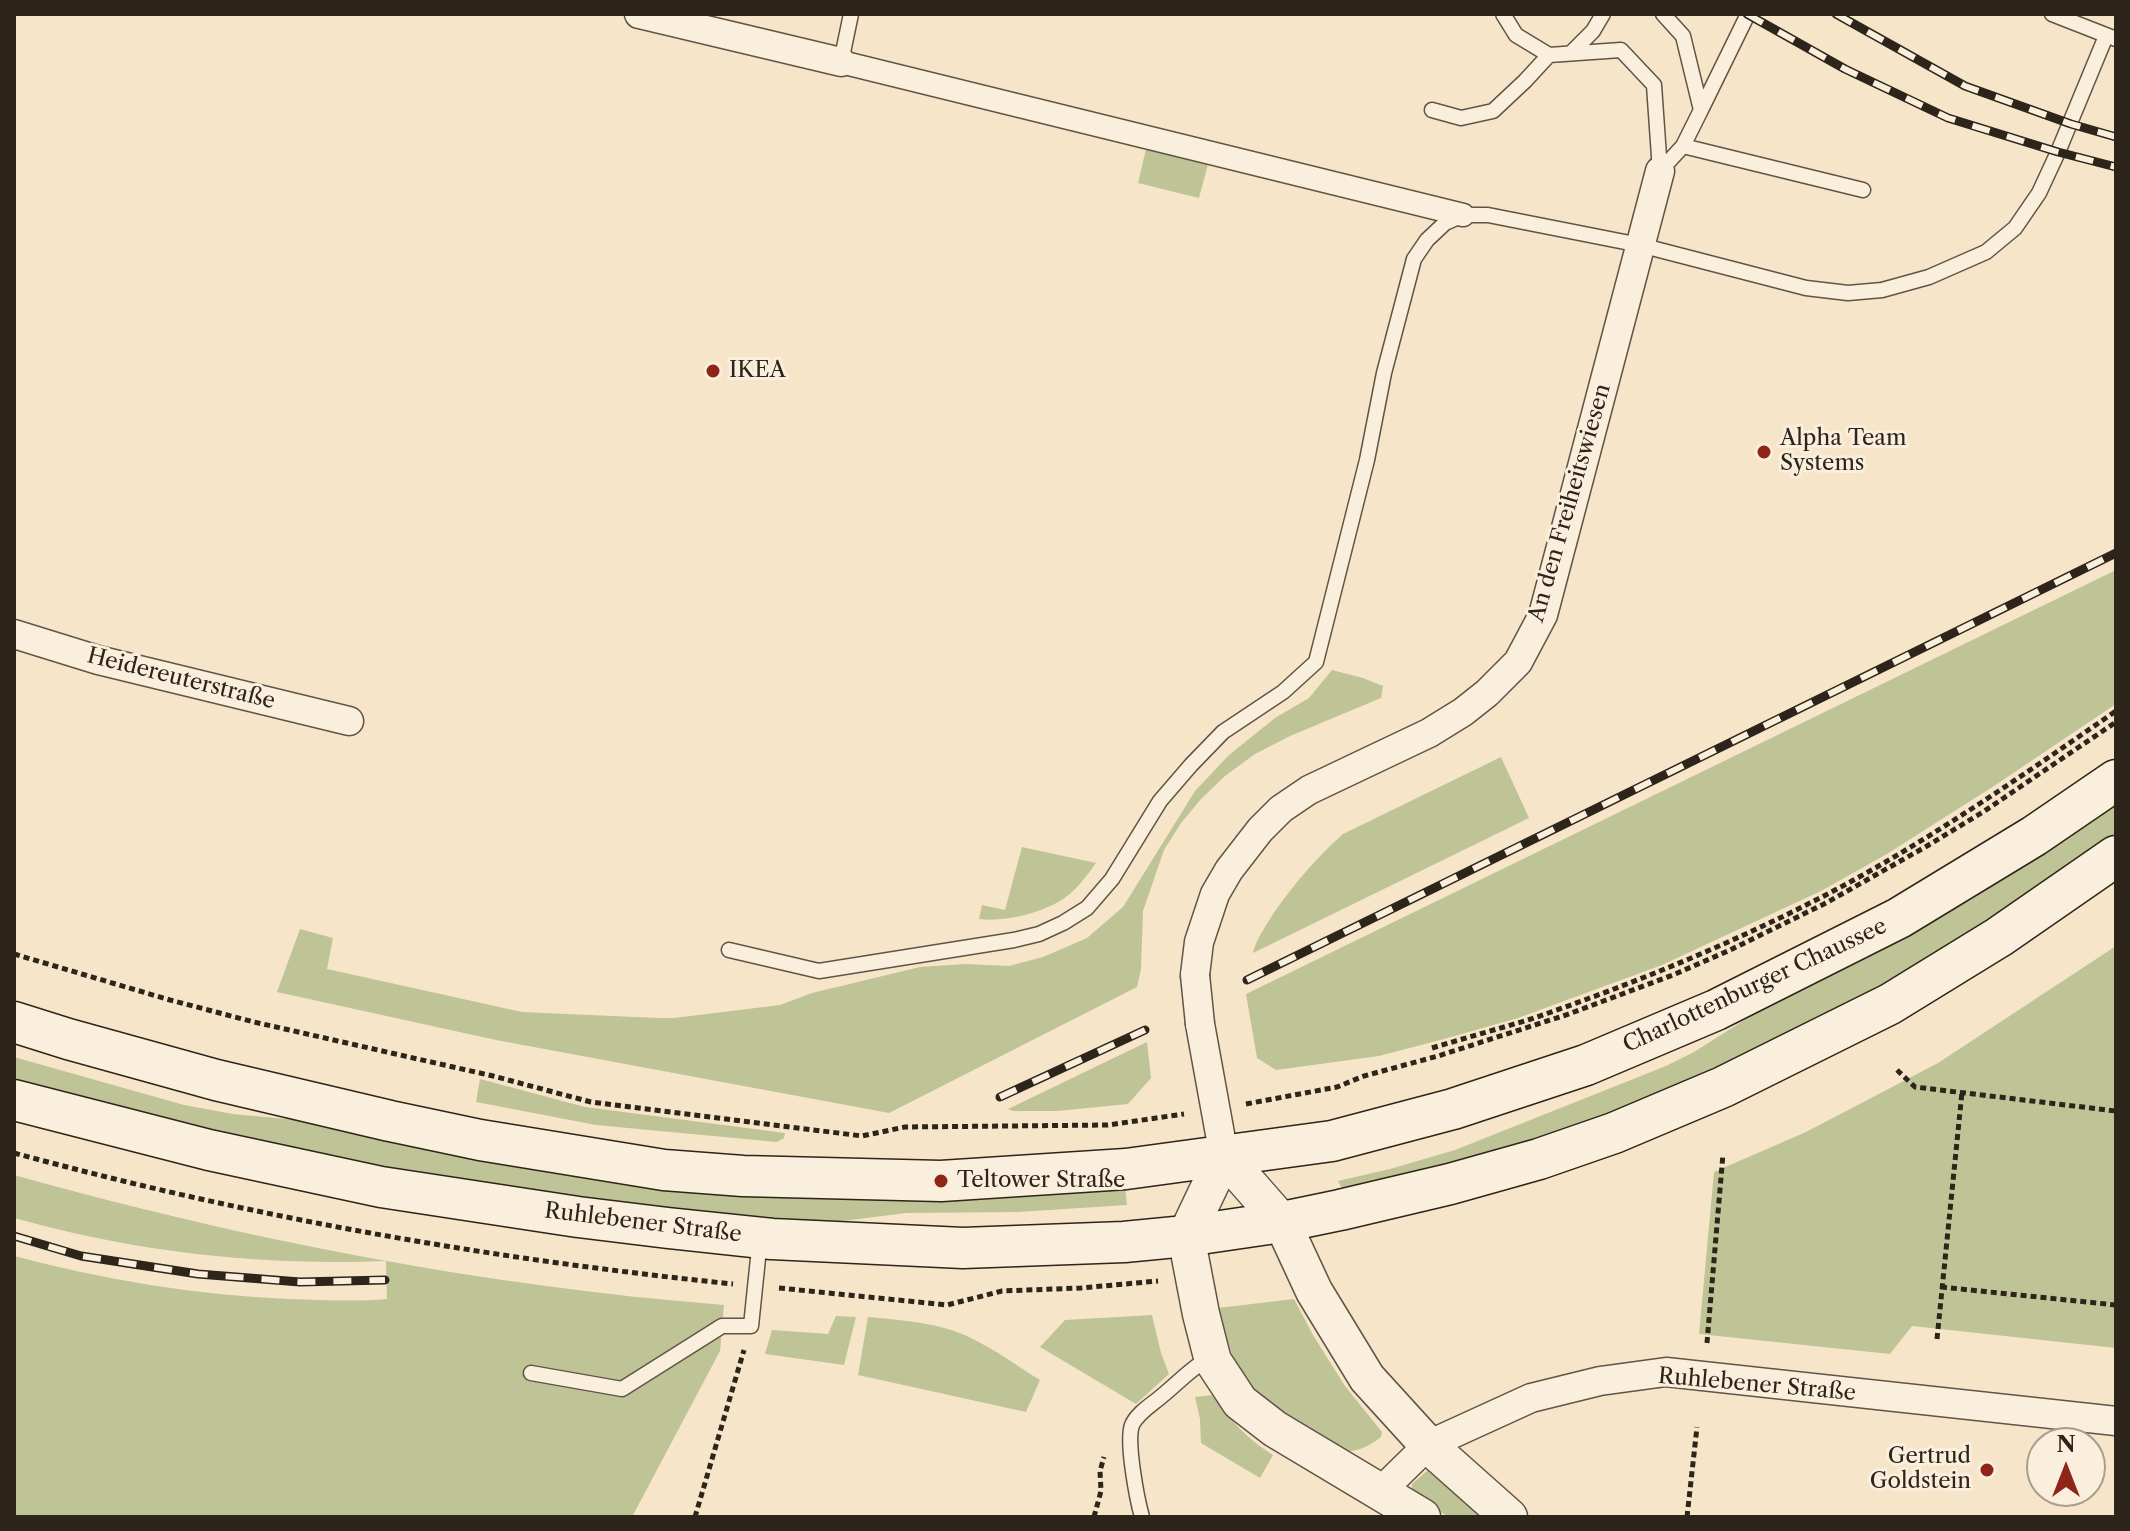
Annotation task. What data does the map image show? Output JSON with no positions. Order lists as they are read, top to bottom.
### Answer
{
  "streets": {
    "main road": ["Charlottenburger Chaussee", "Ruhlebener Straße"],
    "street": ["An den Freiheitswiesen", "Heidereuterstraße"]
  },
  "crossings": [
    ["An den Freiheitswiesen", "Charlottenburger Chaussee"]
  ],
  "places": [
    "IKEA",
    "Alpha Team Systems",
    "Teltower Straße",
    "Gertrud Goldstein"
  ],
  "north": "top"
}
